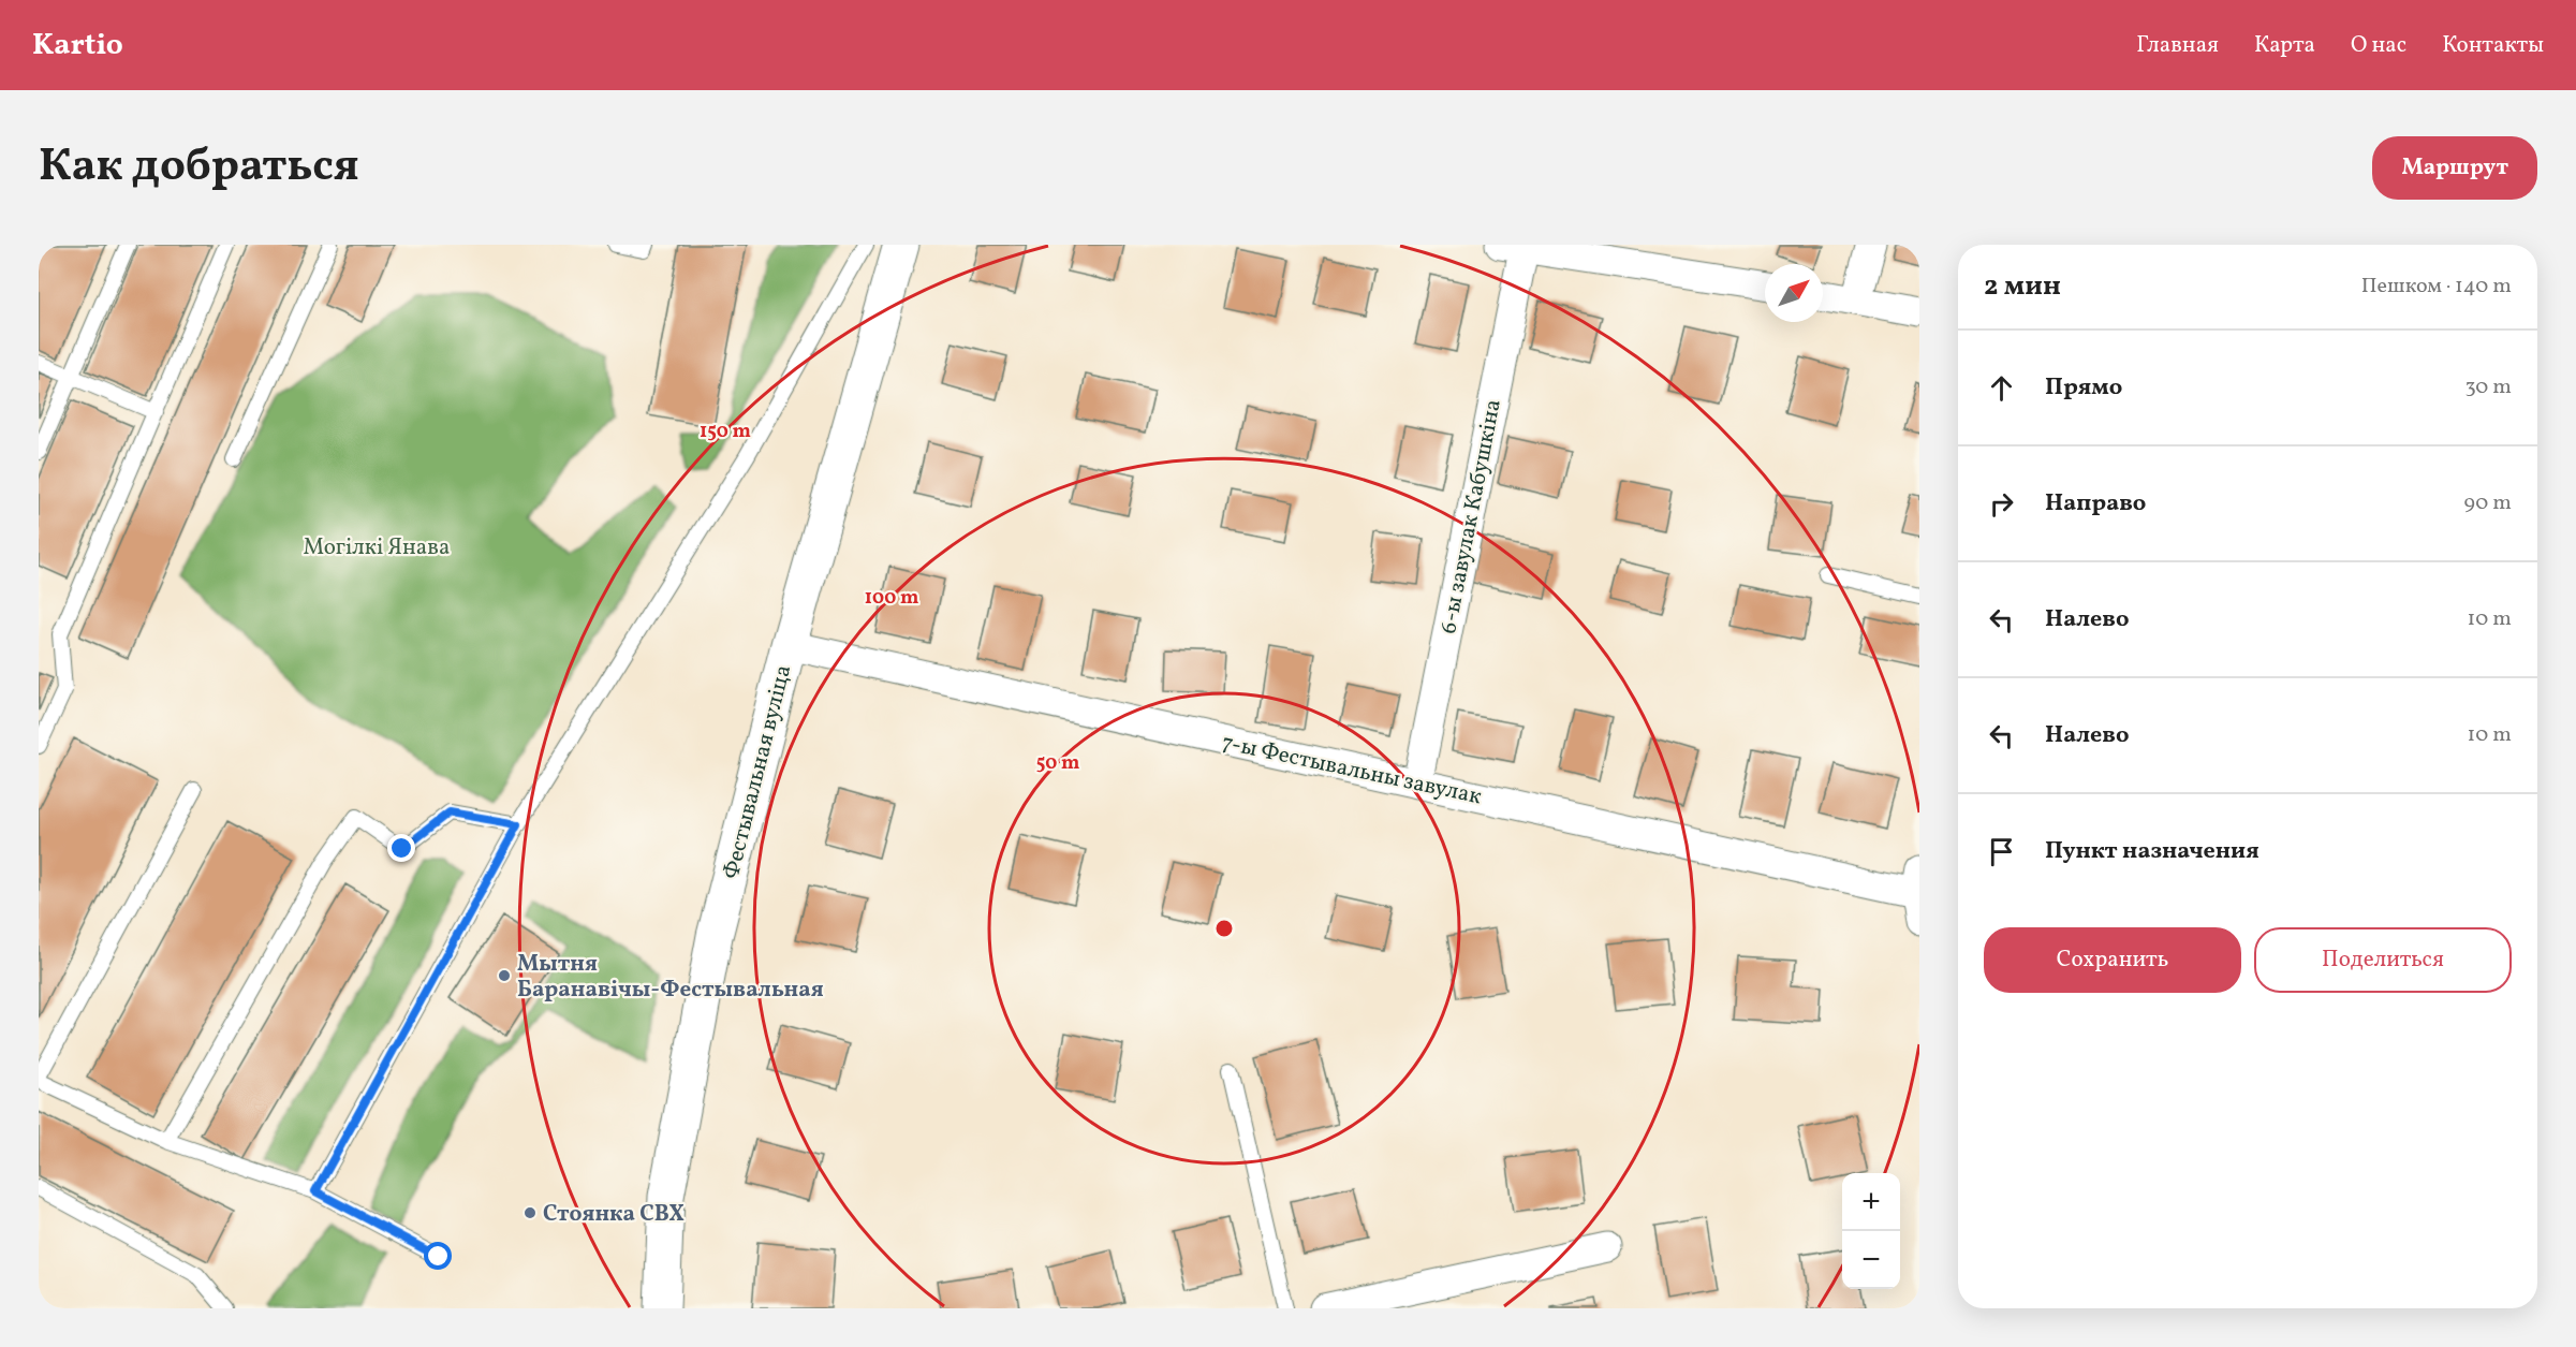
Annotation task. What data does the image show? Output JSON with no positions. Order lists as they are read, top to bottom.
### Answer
{
  "streets": {
    "street": ["6-ы завулак Кабушкіна", "7-ы Фестывальны завулак", "Фестывальная вуліца"]
  },
  "crossings": [
    ["6-ы завулак Кабушкіна", "7-ы Фестывальны завулак"],
    ["7-ы Фестывальны завулак", "Фестывальная вуліца"]
  ],
  "parks": ["Могілкі Янава"],
  "places": ["Мытня Баранавічы-Фестывальная", "Стоянка СВХ"],
  "north": "top right",
  "page": {
    "header": "Kartio",
    "nav": [
      "Главная",
      "Карта",
      "О нас",
      "Контакты"
    ],
    "title": "Как добраться",
    "buttons": [
      "Маршрут",
      ["Сохранить", "Поделиться"]
    ],
    "heading": ["2 мин", "Пешком · 140 m"],
    "list": [
      ["Прямо", "30 m"],
      ["Направо", "90 m"],
      ["Налево", "10 m"],
      ["Налево", "10 m"],
      "Пункт назначения"
    ],
    "map_buttons": ["+", "−"]
  },
  "rings": ["150 m", "100 m", "50 m"]
}
